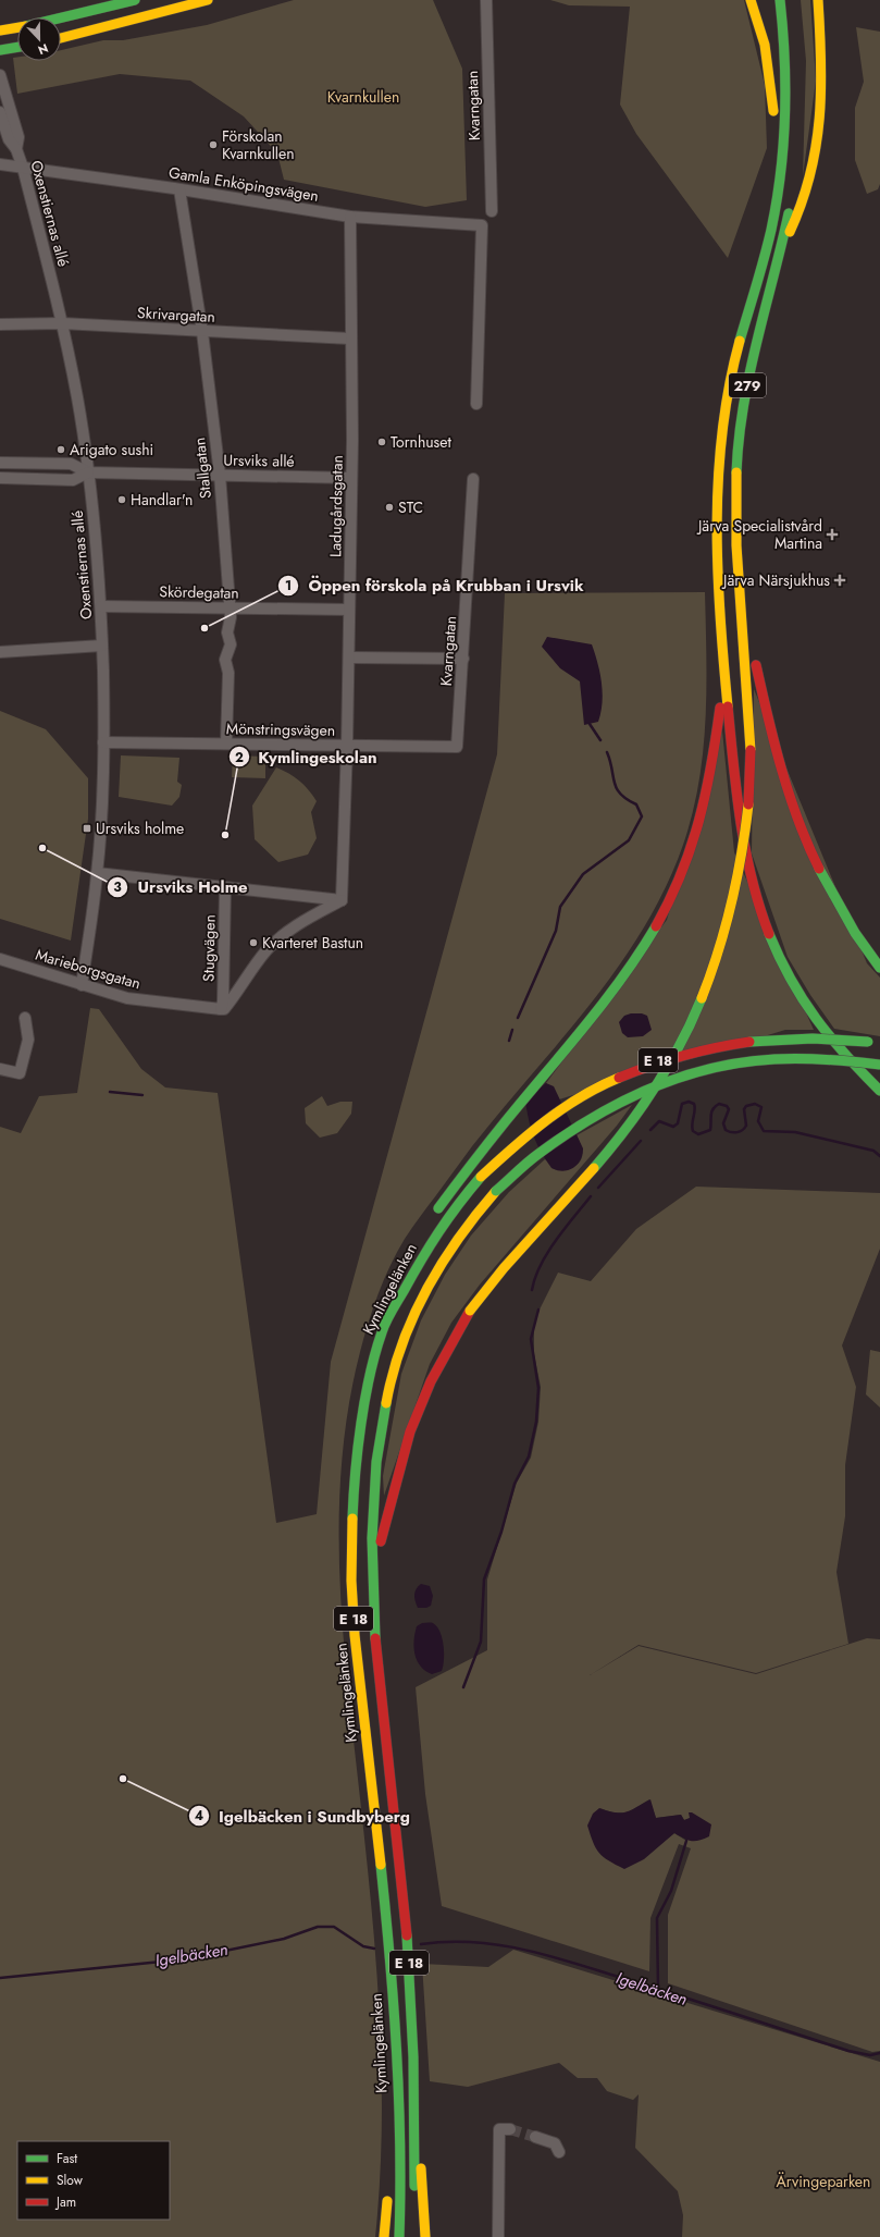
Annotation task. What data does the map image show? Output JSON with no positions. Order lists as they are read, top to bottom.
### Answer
{
  "streets": {
    "main road": ["279", "E 18", "Kymlingelänken"],
    "street": [
      "Kvarngatan",
      "Gamla Enköpingsvägen",
      "Oxenstiernas allé",
      "Skrivargatan",
      "Ursviks allé",
      "Stallgatan",
      "Ladugårdsgatan",
      "Skördegatan",
      "Mönstringsvägen",
      "Stugvägen",
      "Marieborgsgatan"
    ]
  },
  "crossings": [
    ["Kvarngatan", "Mönstringsvägen"],
    ["Gamla Enköpingsvägen", "Oxenstiernas allé"],
    ["Gamla Enköpingsvägen", "Stallgatan"],
    ["Gamla Enköpingsvägen", "Ladugårdsgatan"],
    ["Oxenstiernas allé", "Skrivargatan"],
    ["Oxenstiernas allé", "Ursviks allé"],
    ["Oxenstiernas allé", "Skördegatan"],
    ["Oxenstiernas allé", "Mönstringsvägen"],
    ["Oxenstiernas allé", "Marieborgsgatan"],
    ["Skrivargatan", "Stallgatan"],
    ["Skrivargatan", "Ladugårdsgatan"],
    ["279", "E 18"],
    ["Ursviks allé", "Stallgatan"],
    ["Ursviks allé", "Ladugårdsgatan"],
    ["Stallgatan", "Skördegatan"],
    ["Stallgatan", "Mönstringsvägen"],
    ["Ladugårdsgatan", "Skördegatan"],
    ["Ladugårdsgatan", "Mönstringsvägen"],
    ["Stugvägen", "Marieborgsgatan"]
  ],
  "water": ["Igelbäcken"],
  "parks": ["Kvarnkullen", "Ärvingeparken"],
  "places": {
    "other": [
      "Förskolan Kvarnkullen",
      "Tornhuset",
      "Arigato sushi",
      "Handlar'n",
      "STC",
      "Öppen förskola på Krubban i Ursvik",
      "Kymlingeskolan",
      "Ursviks Holme",
      "Kvarteret Bastun",
      "Igelbäcken i Sundbyberg"
    ],
    "health": ["Järva Specialistvård Martina", "Järva Närsjukhus"],
    "transit": ["Ursviks holme"]
  },
  "legend": ["Fast", "Slow", "Jam"],
  "north": "bottom"
}
